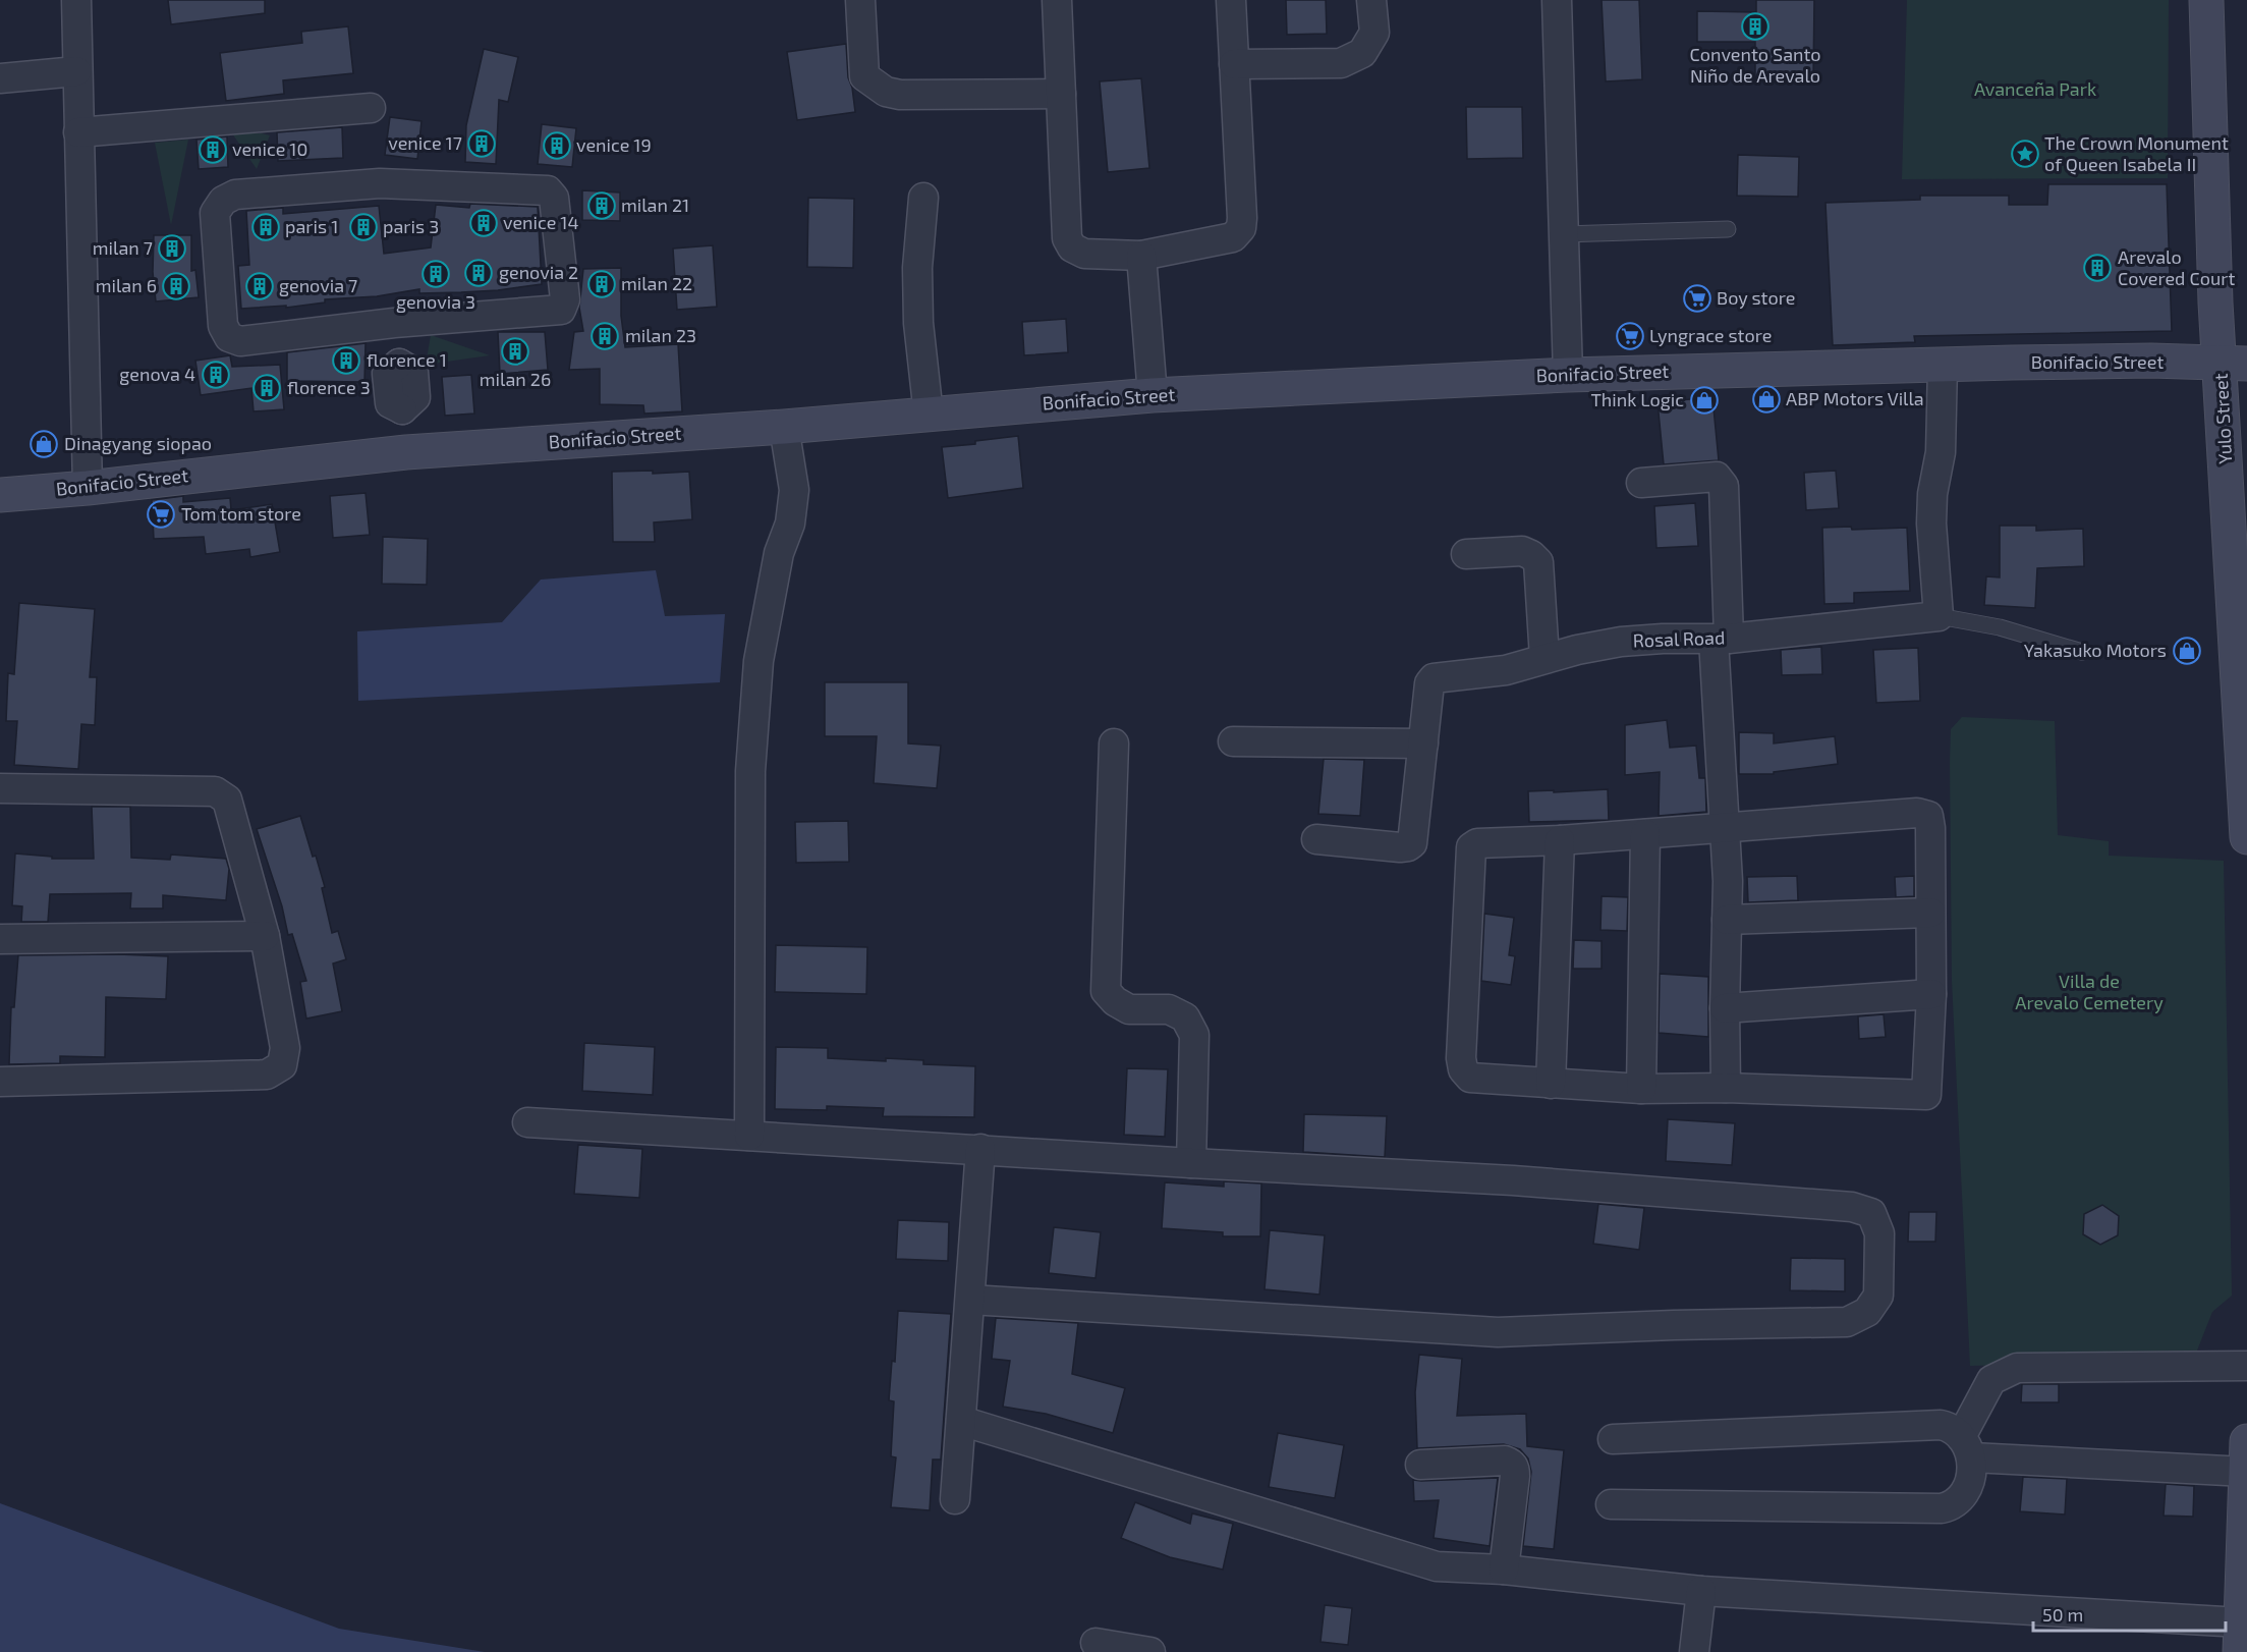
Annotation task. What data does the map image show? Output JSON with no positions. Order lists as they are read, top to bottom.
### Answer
{
  "streets": {
    "street": ["Bonifacio Street", "Yulo Street", "Rosal Road"]
  },
  "crossings": [
    ["Bonifacio Street", "Yulo Street"]
  ],
  "parks": ["Avanceña Park", "Villa de Arevalo Cemetery"],
  "places": {
    "building": [
      "Convento Santo Niño de Arevalo",
      "venice 17",
      "venice 19",
      "venice 10",
      "milan 21",
      "venice 14",
      "paris 1",
      "paris 3",
      "milan 7",
      "Arevalo Covered Court",
      "genovia 2",
      "genovia 3",
      "milan 22",
      "milan 6",
      "genovia 7",
      "milan 23",
      "milan 26",
      "florence 1",
      "genova 4",
      "florence 3"
    ],
    "place": ["The Crown Monument of Queen Isabela II"],
    "supermarket": ["Boy store", "Lyngrace store", "Tom tom store"],
    "shop": [
      "ABP Motors Villa",
      "Think Logic",
      "Dinagyang siopao",
      "Yakasuko Motors"
    ]
  },
  "scale_bar": "50 m"
}
